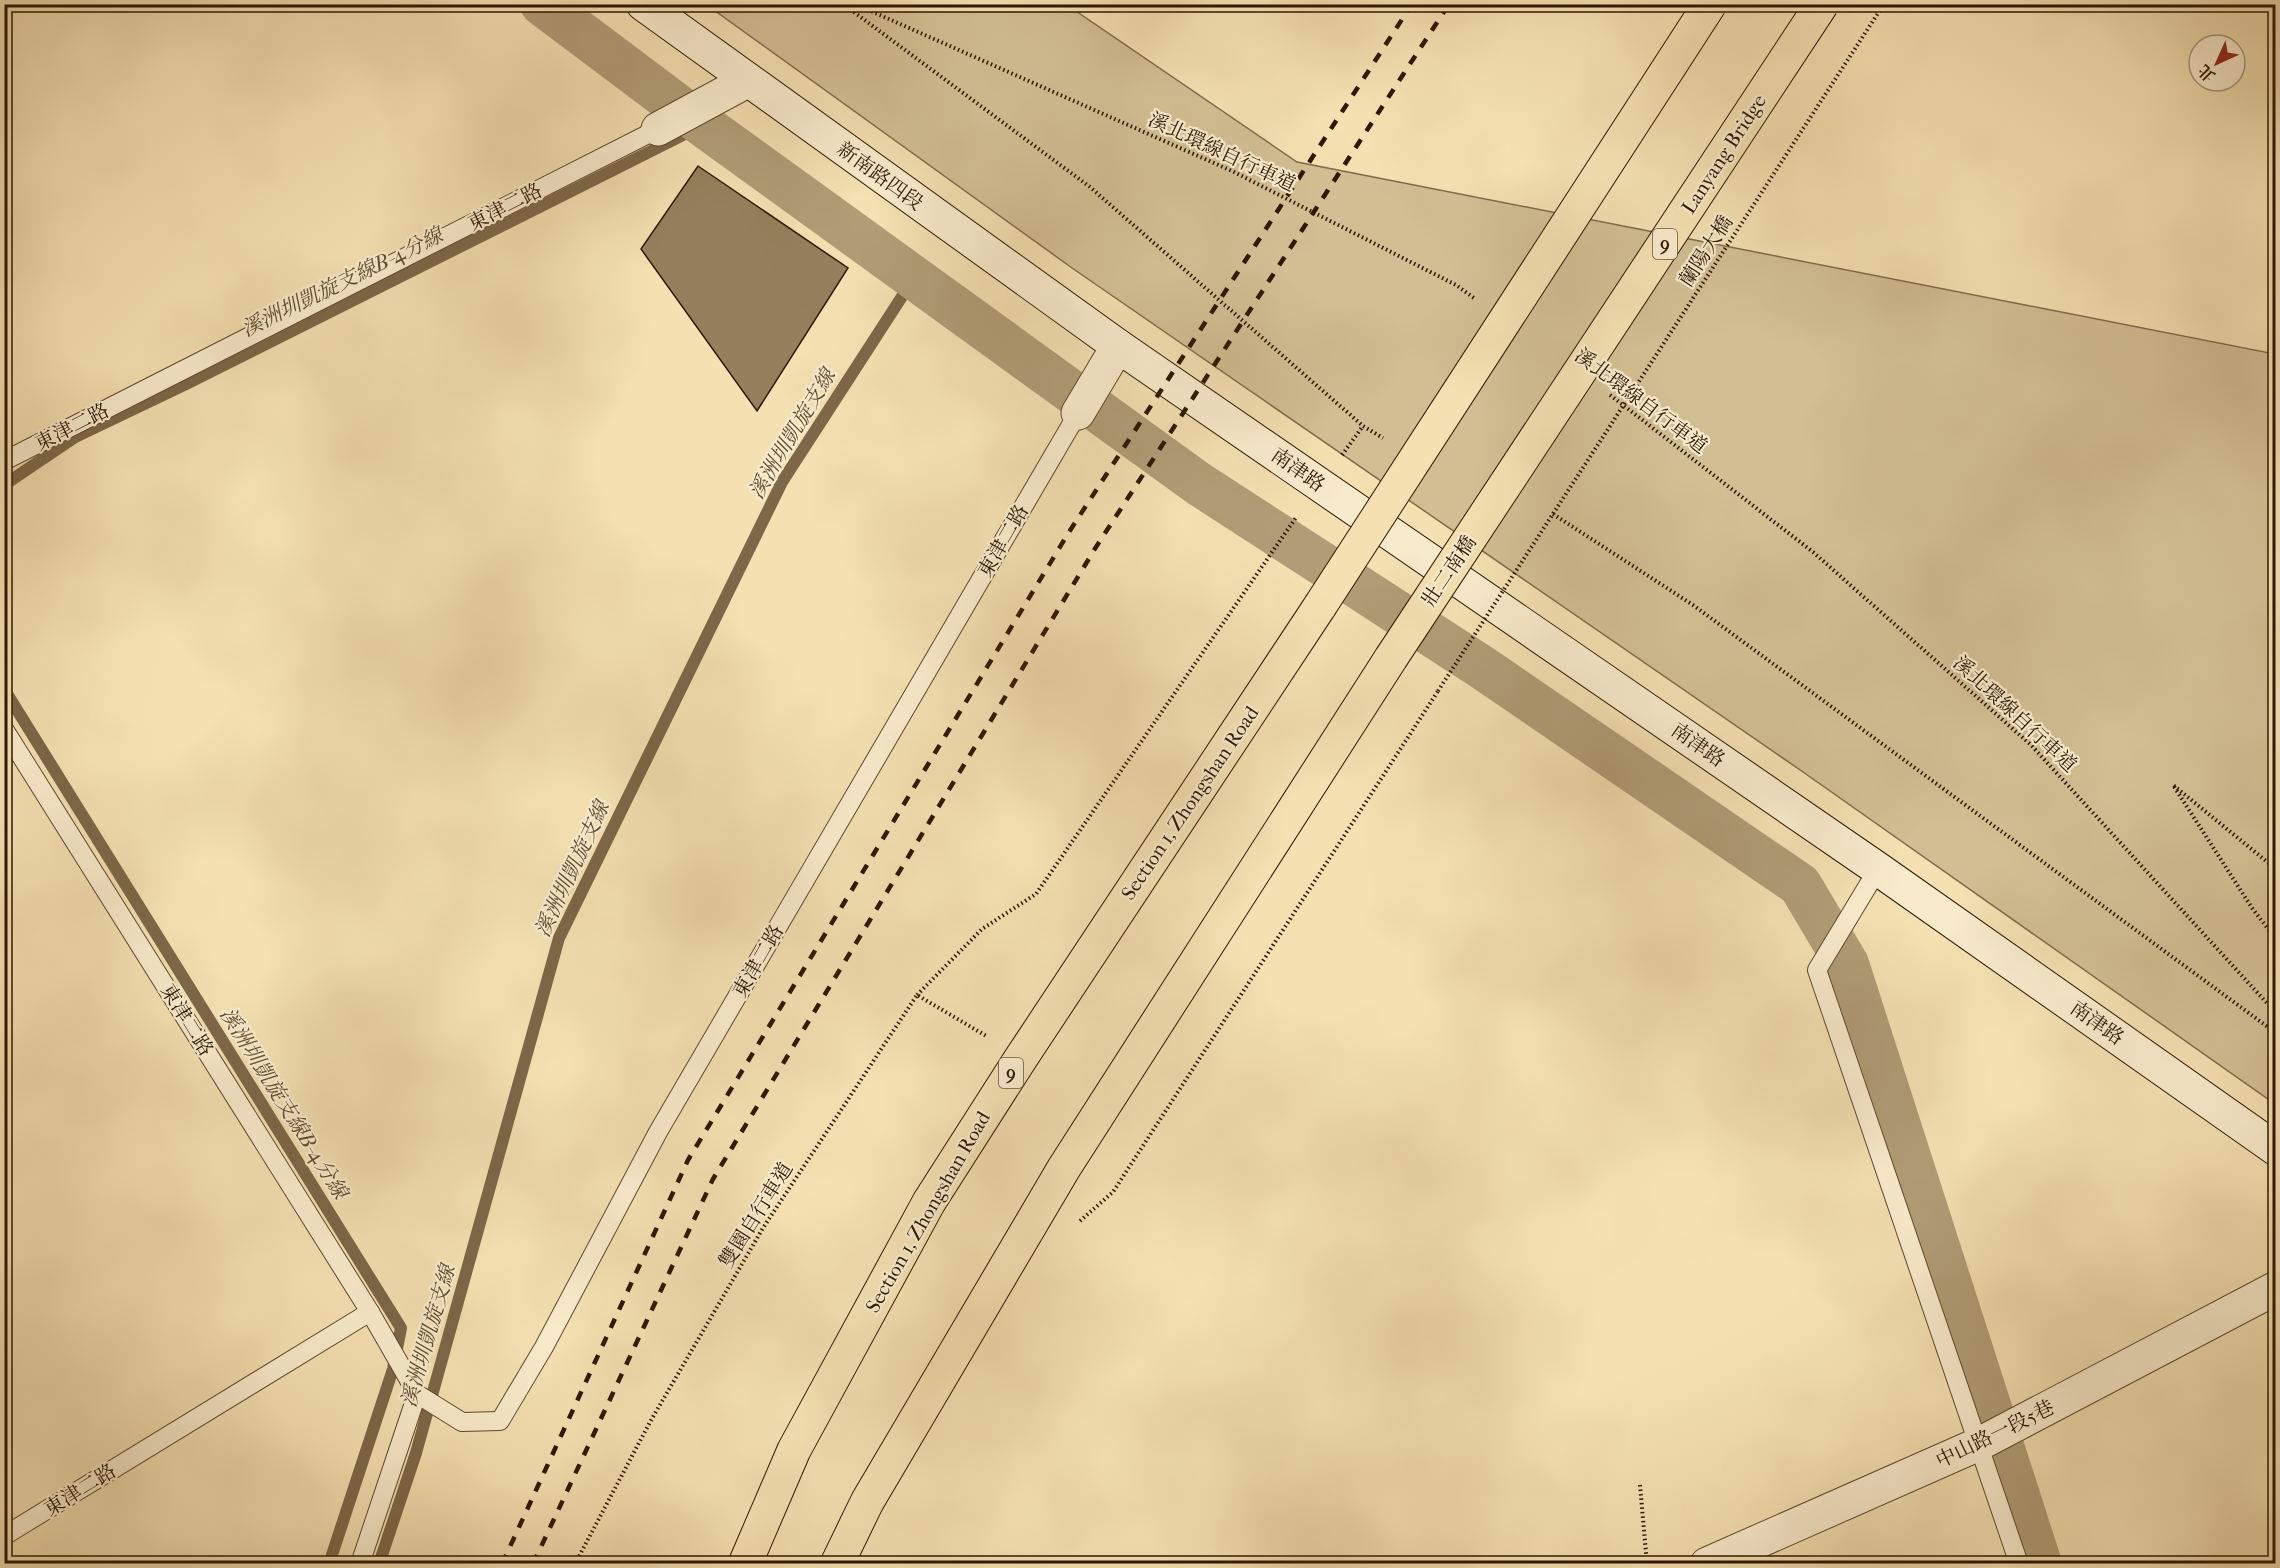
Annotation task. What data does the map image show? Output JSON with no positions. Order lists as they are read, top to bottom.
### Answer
{
  "streets": {
    "main road": [
      "Lanyang Bridge",
      "9",
      "壯二南橋",
      "Section 1, Zhongshan Road"
    ],
    "street": [
      "新南路四段",
      "東津二路",
      "南津路",
      "中山路一段5巷"
    ],
    "path": ["溪北環線自行車道", "蘭陽大橋", "雙園自行車道"]
  },
  "crossings": [
    ["Lanyang Bridge", "壯二南橋"],
    ["新南路四段", "東津二路"],
    ["新南路四段", "南津路"],
    ["東津二路", "南津路"]
  ],
  "water": ["溪洲圳凱旋支線B-4分線", "溪洲圳凱旋支線"],
  "north": "bottom left"
}
